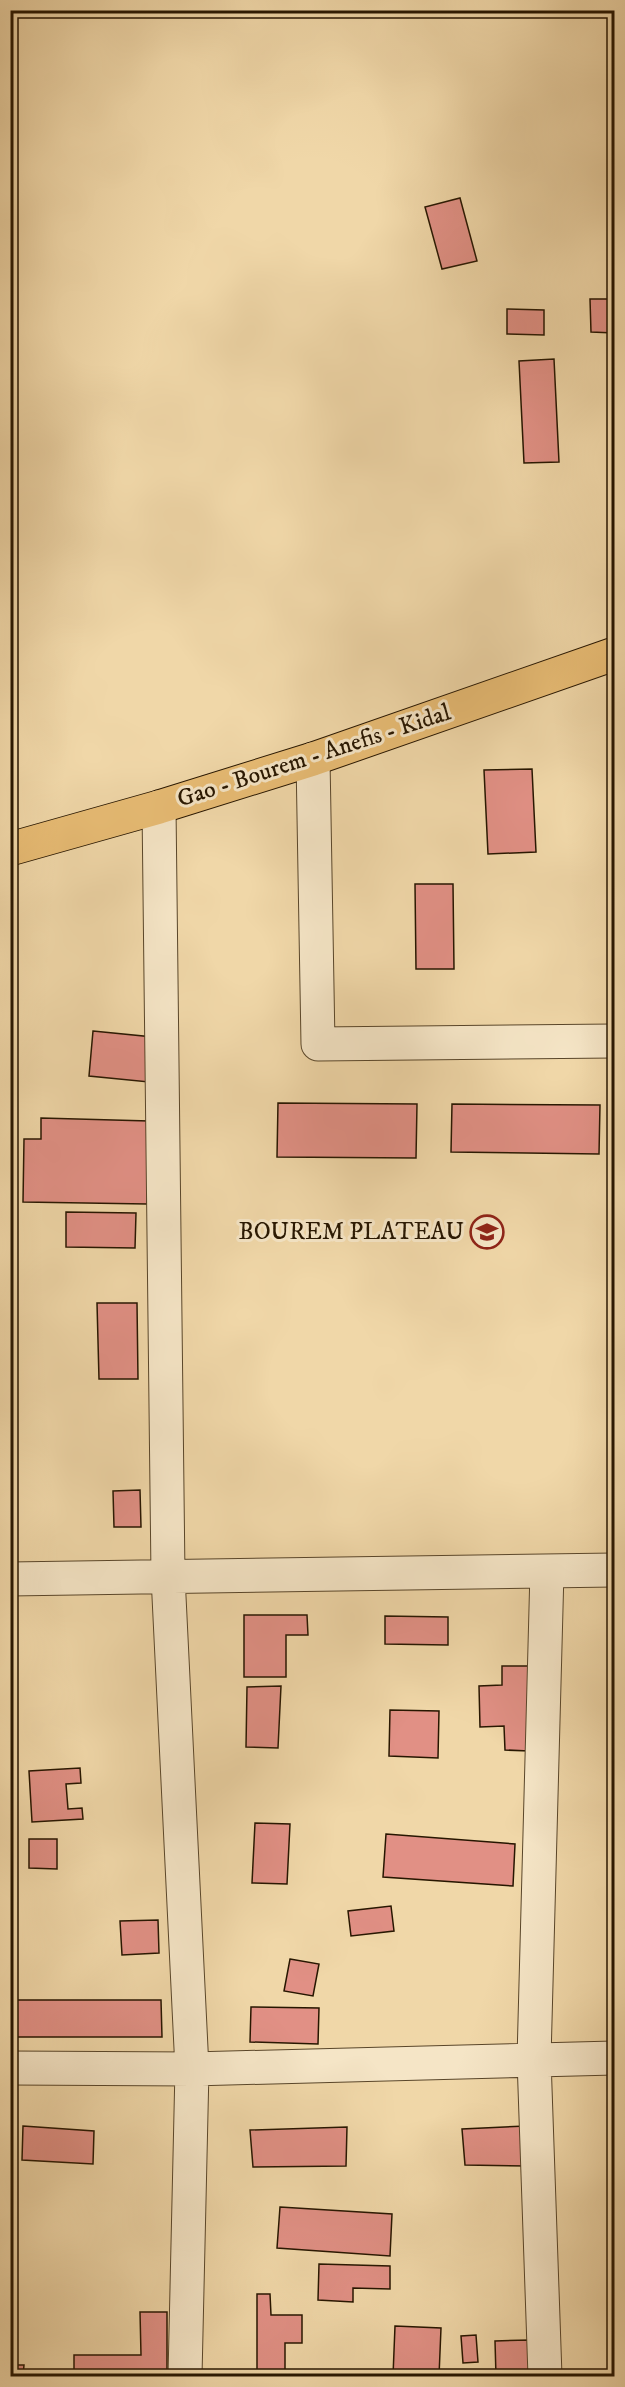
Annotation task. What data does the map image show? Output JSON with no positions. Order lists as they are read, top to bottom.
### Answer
{
  "streets": {
    "main road": ["Gao - Bourem - Anefis - Kidal"]
  },
  "places": {
    "school or university": ["BOUREM PLATEAU"]
  }
}
